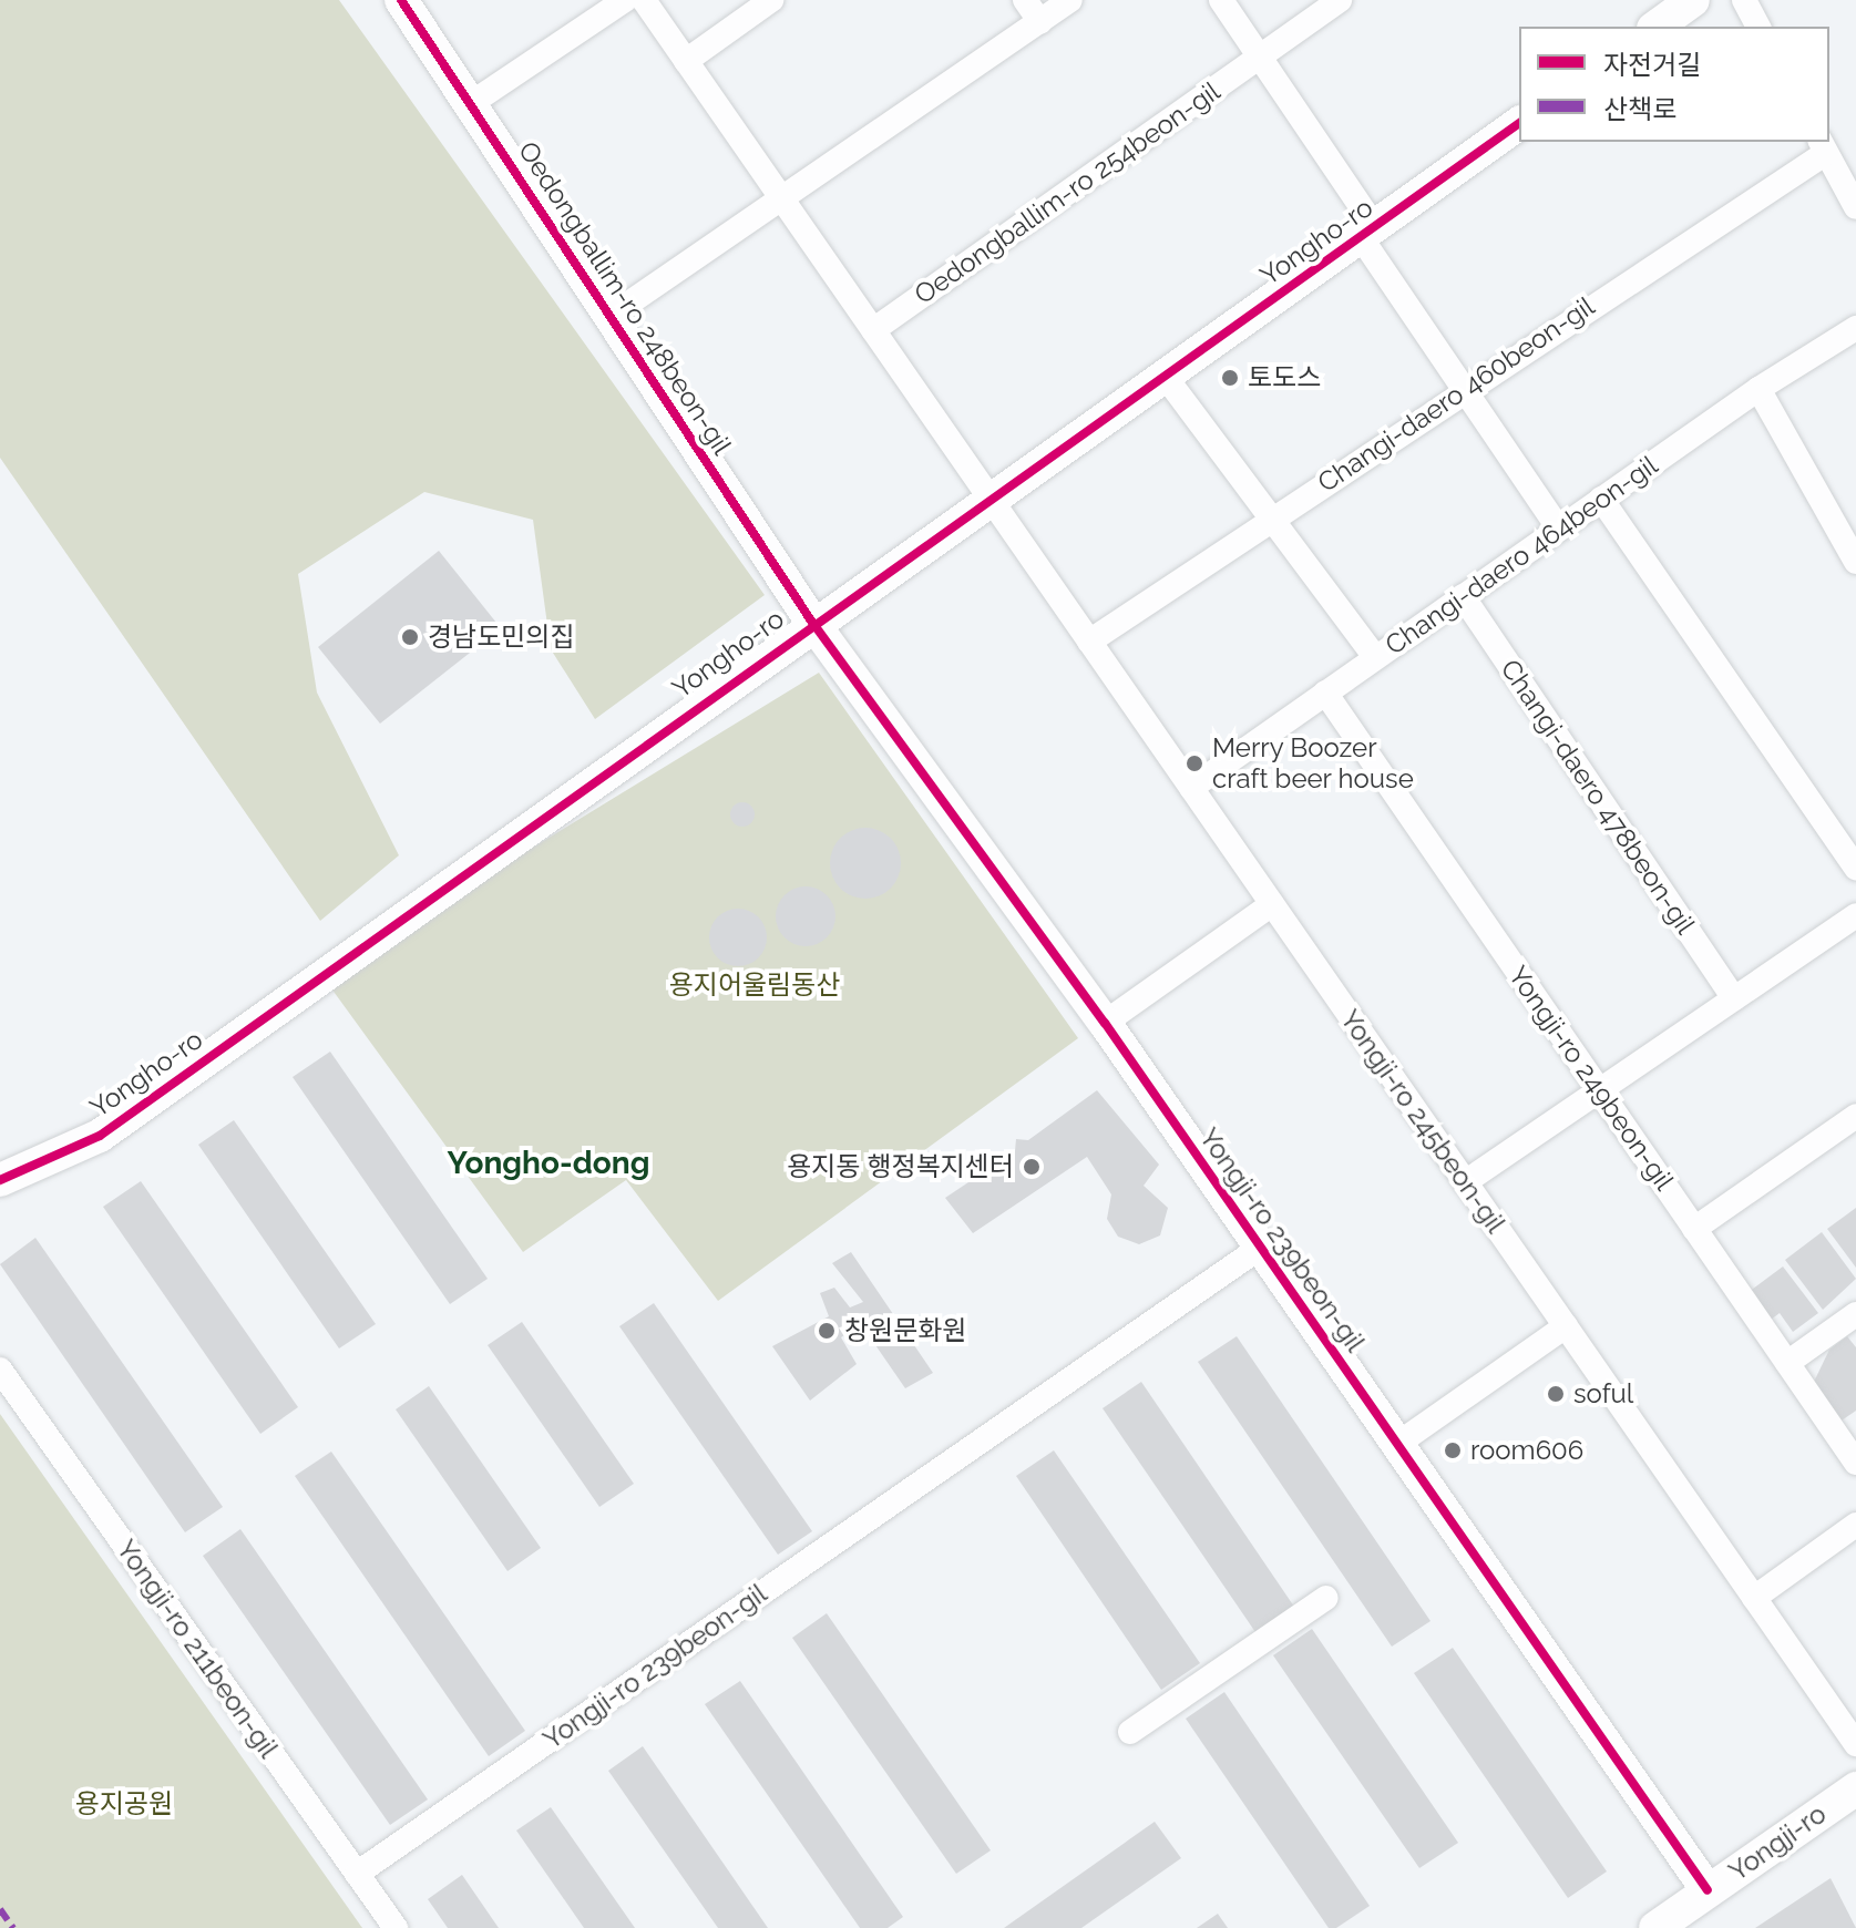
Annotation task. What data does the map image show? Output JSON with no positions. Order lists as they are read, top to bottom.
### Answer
{
  "streets": {
    "street": [
      "Oedongballim-ro 254beon-gil",
      "Yongho-ro",
      "Oedongballim-ro 248beon-gil",
      "Changi-daero 460beon-gil",
      "Changi-daero 464beon-gil",
      "Changi-daero 478beon-gil",
      "Yongji-ro 249beon-gil",
      "Yongji-ro 245beon-gil",
      "Yongji-ro 239beon-gil",
      "Yongji-ro 211beon-gil",
      "Yongji-ro"
    ]
  },
  "crossings": [
    ["Yongho-ro", "Oedongballim-ro 248beon-gil"],
    ["Yongho-ro", "Yongji-ro 245beon-gil"],
    ["Yongho-ro", "Yongji-ro 239beon-gil"],
    ["Oedongballim-ro 248beon-gil", "Yongji-ro 239beon-gil"],
    ["Changi-daero 460beon-gil", "Yongji-ro 245beon-gil"],
    ["Changi-daero 464beon-gil", "Changi-daero 478beon-gil"],
    ["Changi-daero 464beon-gil", "Yongji-ro 249beon-gil"],
    ["Changi-daero 464beon-gil", "Yongji-ro 245beon-gil"],
    ["Yongji-ro 239beon-gil", "Yongji-ro 211beon-gil"],
    ["Yongji-ro 239beon-gil", "Yongji-ro"]
  ],
  "districts": ["Yongho-dong"],
  "parks": ["용지어울림동산", "용지공원"],
  "places": [
    "토도스",
    "경남도민의집",
    "Merry Boozer craft beer house",
    "용지동 행정복지센터",
    "창원문화원",
    "soful",
    "room606"
  ],
  "legend": ["자전거길", "산책로"]
}
